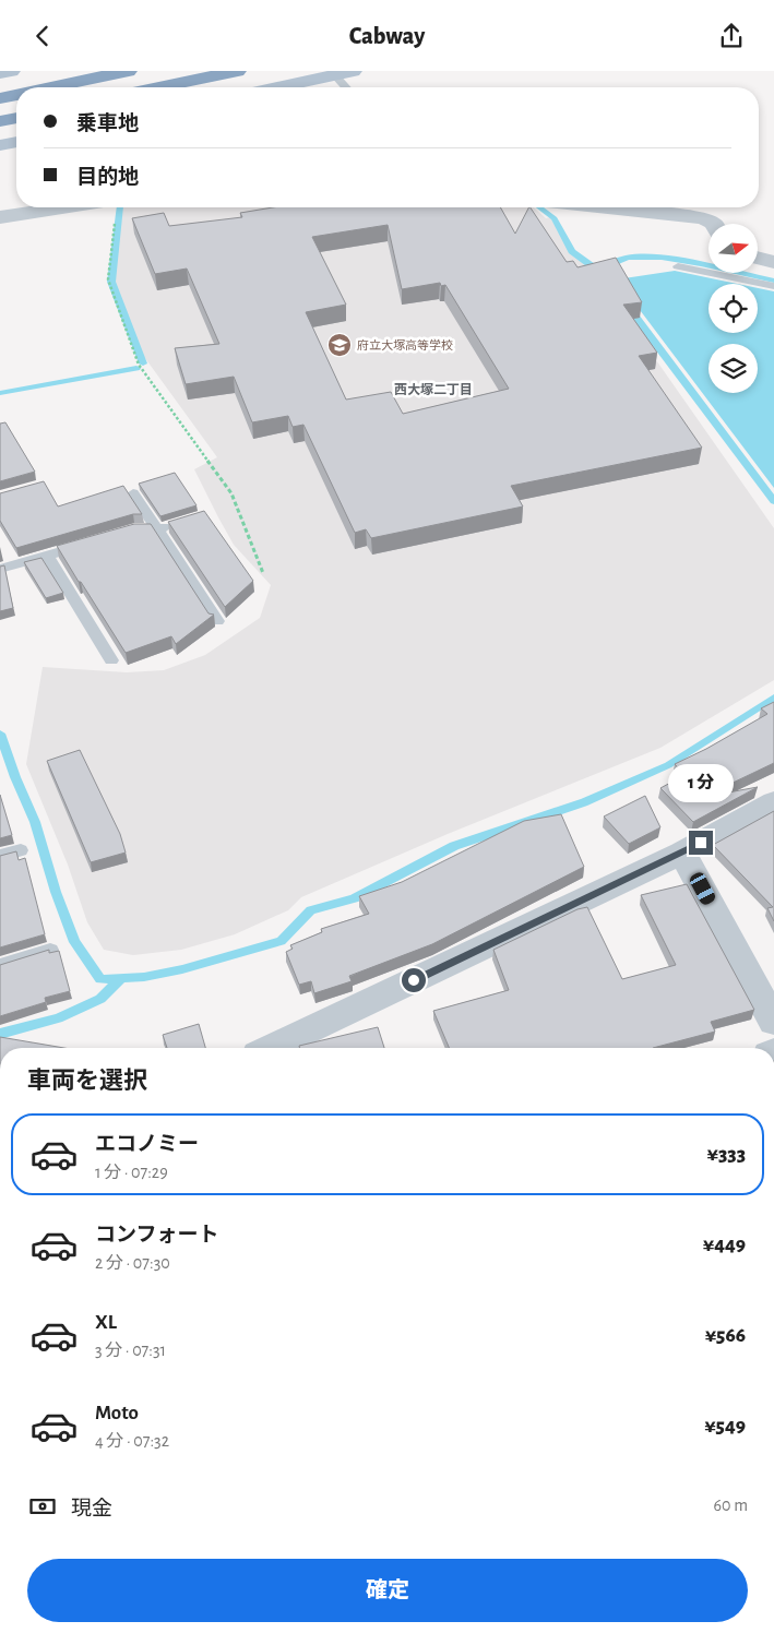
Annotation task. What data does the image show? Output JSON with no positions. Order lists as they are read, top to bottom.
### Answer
{
  "districts": ["西大塚二丁目"],
  "places": {
    "school or university": ["府立大塚高等学校"]
  },
  "north": "right",
  "page": {
    "header": "Cabway",
    "banner": ["乗車地", "目的地"],
    "bubble": "1 分",
    "heading": "車両を選択",
    "list": [
      {
        "name": "エコノミー",
        "note": "1 分 · 07:29",
        "value": "¥333"
      },
      {
        "name": "コンフォート",
        "note": "2 分 · 07:30",
        "value": "¥449"
      },
      {
        "name": "XL",
        "note": "3 分 · 07:31",
        "value": "¥566"
      },
      {
        "name": "Moto",
        "note": "4 分 · 07:32",
        "value": "¥549"
      }
    ],
    "pay": ["現金", "60 m"],
    "buttons": "確定"
  }
}
